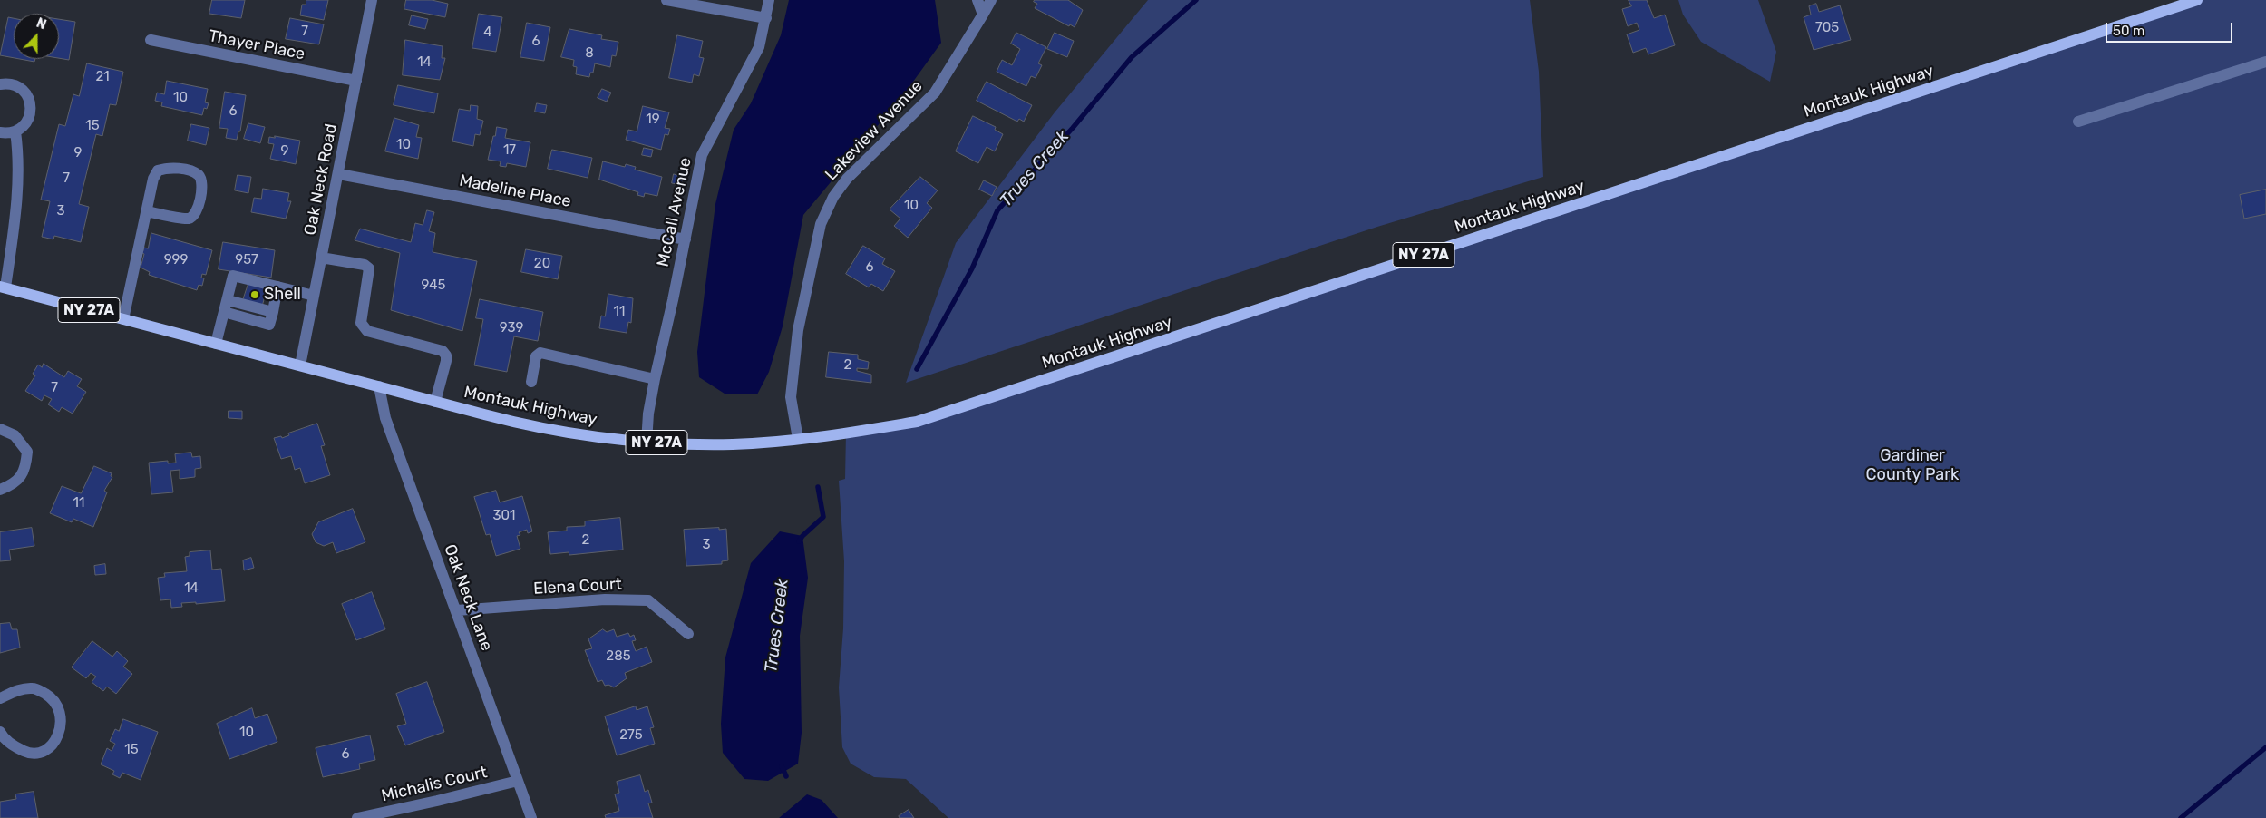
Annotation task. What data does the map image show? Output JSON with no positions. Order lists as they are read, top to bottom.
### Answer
{
  "streets": {
    "main road": ["Montauk Highway", "NY 27A"],
    "street": [
      "Thayer Place",
      "Lakeview Avenue",
      "Oak Neck Road",
      "Madeline Place",
      "McCall Avenue",
      "Elena Court",
      "Oak Neck Lane",
      "Michalis Court"
    ]
  },
  "crossings": [
    ["Thayer Place", "Oak Neck Road"],
    ["Montauk Highway", "Lakeview Avenue"],
    ["Montauk Highway", "Oak Neck Road"],
    ["Montauk Highway", "McCall Avenue"],
    ["Montauk Highway", "Oak Neck Lane"],
    ["Oak Neck Road", "Madeline Place"],
    ["Madeline Place", "McCall Avenue"],
    ["Elena Court", "Oak Neck Lane"],
    ["Oak Neck Lane", "Michalis Court"]
  ],
  "water": ["Trues Creek"],
  "parks": ["Gardiner County Park"],
  "places": ["Shell"],
  "house_numbers": [
    "705",
    "7",
    "4",
    "6",
    "8",
    "14",
    "21",
    "10",
    "6",
    "19",
    "15",
    "10",
    "17",
    "9",
    "9",
    "7",
    "10",
    "3",
    "999",
    "957",
    "20",
    "6",
    "945",
    "11",
    "939",
    "2",
    "7",
    "11",
    "301",
    "2",
    "3",
    "14",
    "285",
    "10",
    "275",
    "15",
    "6"
  ],
  "scale_bar": "50 m",
  "north": "top"
}
